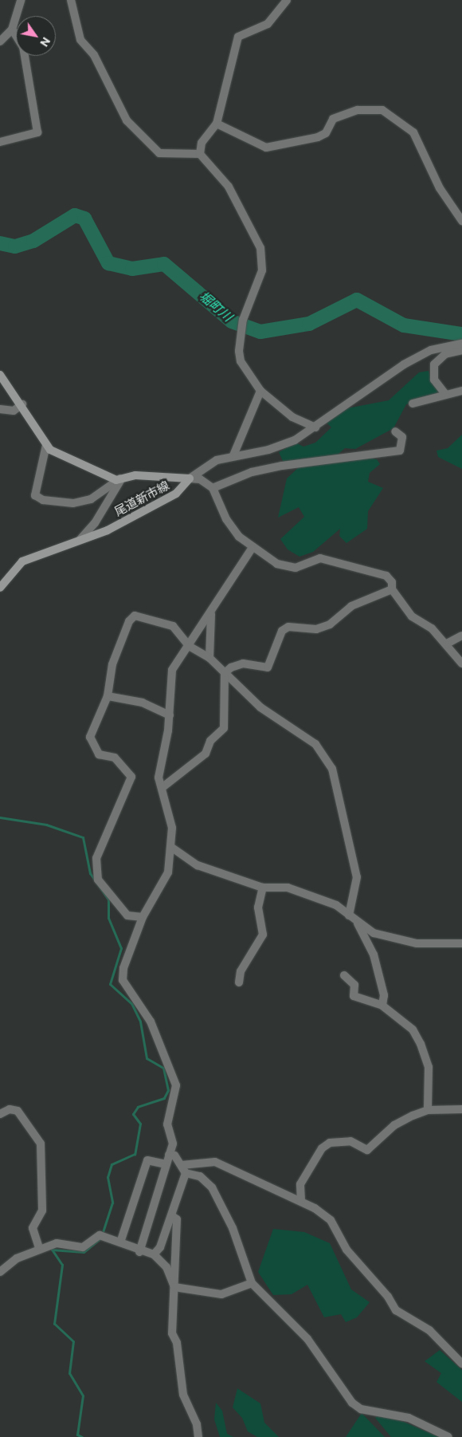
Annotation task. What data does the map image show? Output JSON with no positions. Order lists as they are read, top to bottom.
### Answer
{
  "streets": {
    "main road": ["尾道新市線"]
  },
  "water": ["堀町川"],
  "north": "bottom right"
}
